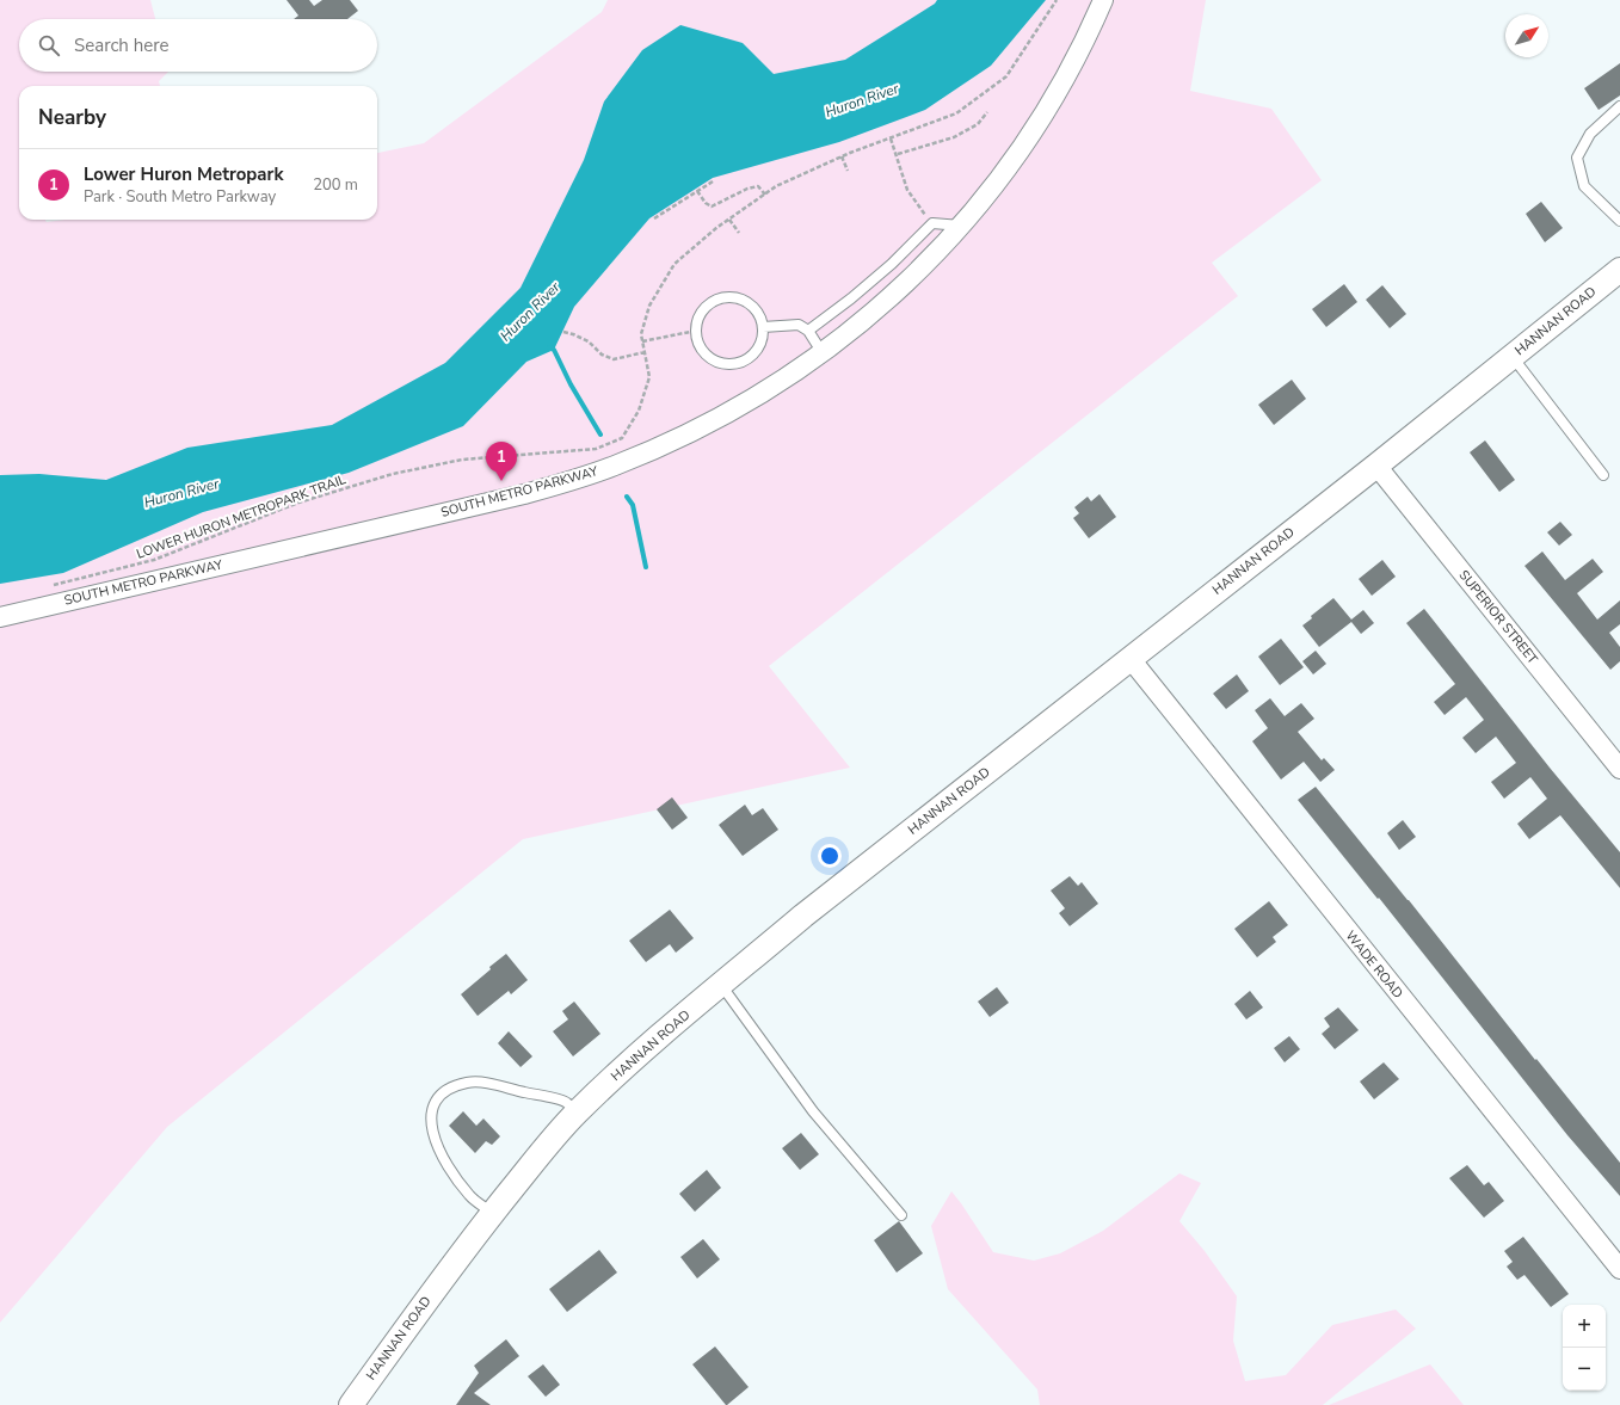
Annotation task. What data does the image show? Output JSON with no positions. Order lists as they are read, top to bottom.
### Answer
{
  "streets": {
    "street": [
      "HANNAN ROAD",
      "SOUTH METRO PARKWAY",
      "SUPERIOR STREET",
      "WADE ROAD"
    ],
    "path": ["LOWER HURON METROPARK TRAIL"]
  },
  "crossings": [
    ["HANNAN ROAD", "SUPERIOR STREET"],
    ["HANNAN ROAD", "WADE ROAD"]
  ],
  "water": ["Huron River"],
  "north": "top right",
  "page": {
    "search": "Search here",
    "heading": "Nearby",
    "list": [
      {
        "mark": "1",
        "name": "Lower Huron Metropark",
        "note": "Park · South Metro Parkway",
        "value": "200 m"
      }
    ],
    "pins": "1",
    "map_buttons": ["+", "−"]
  }
}
